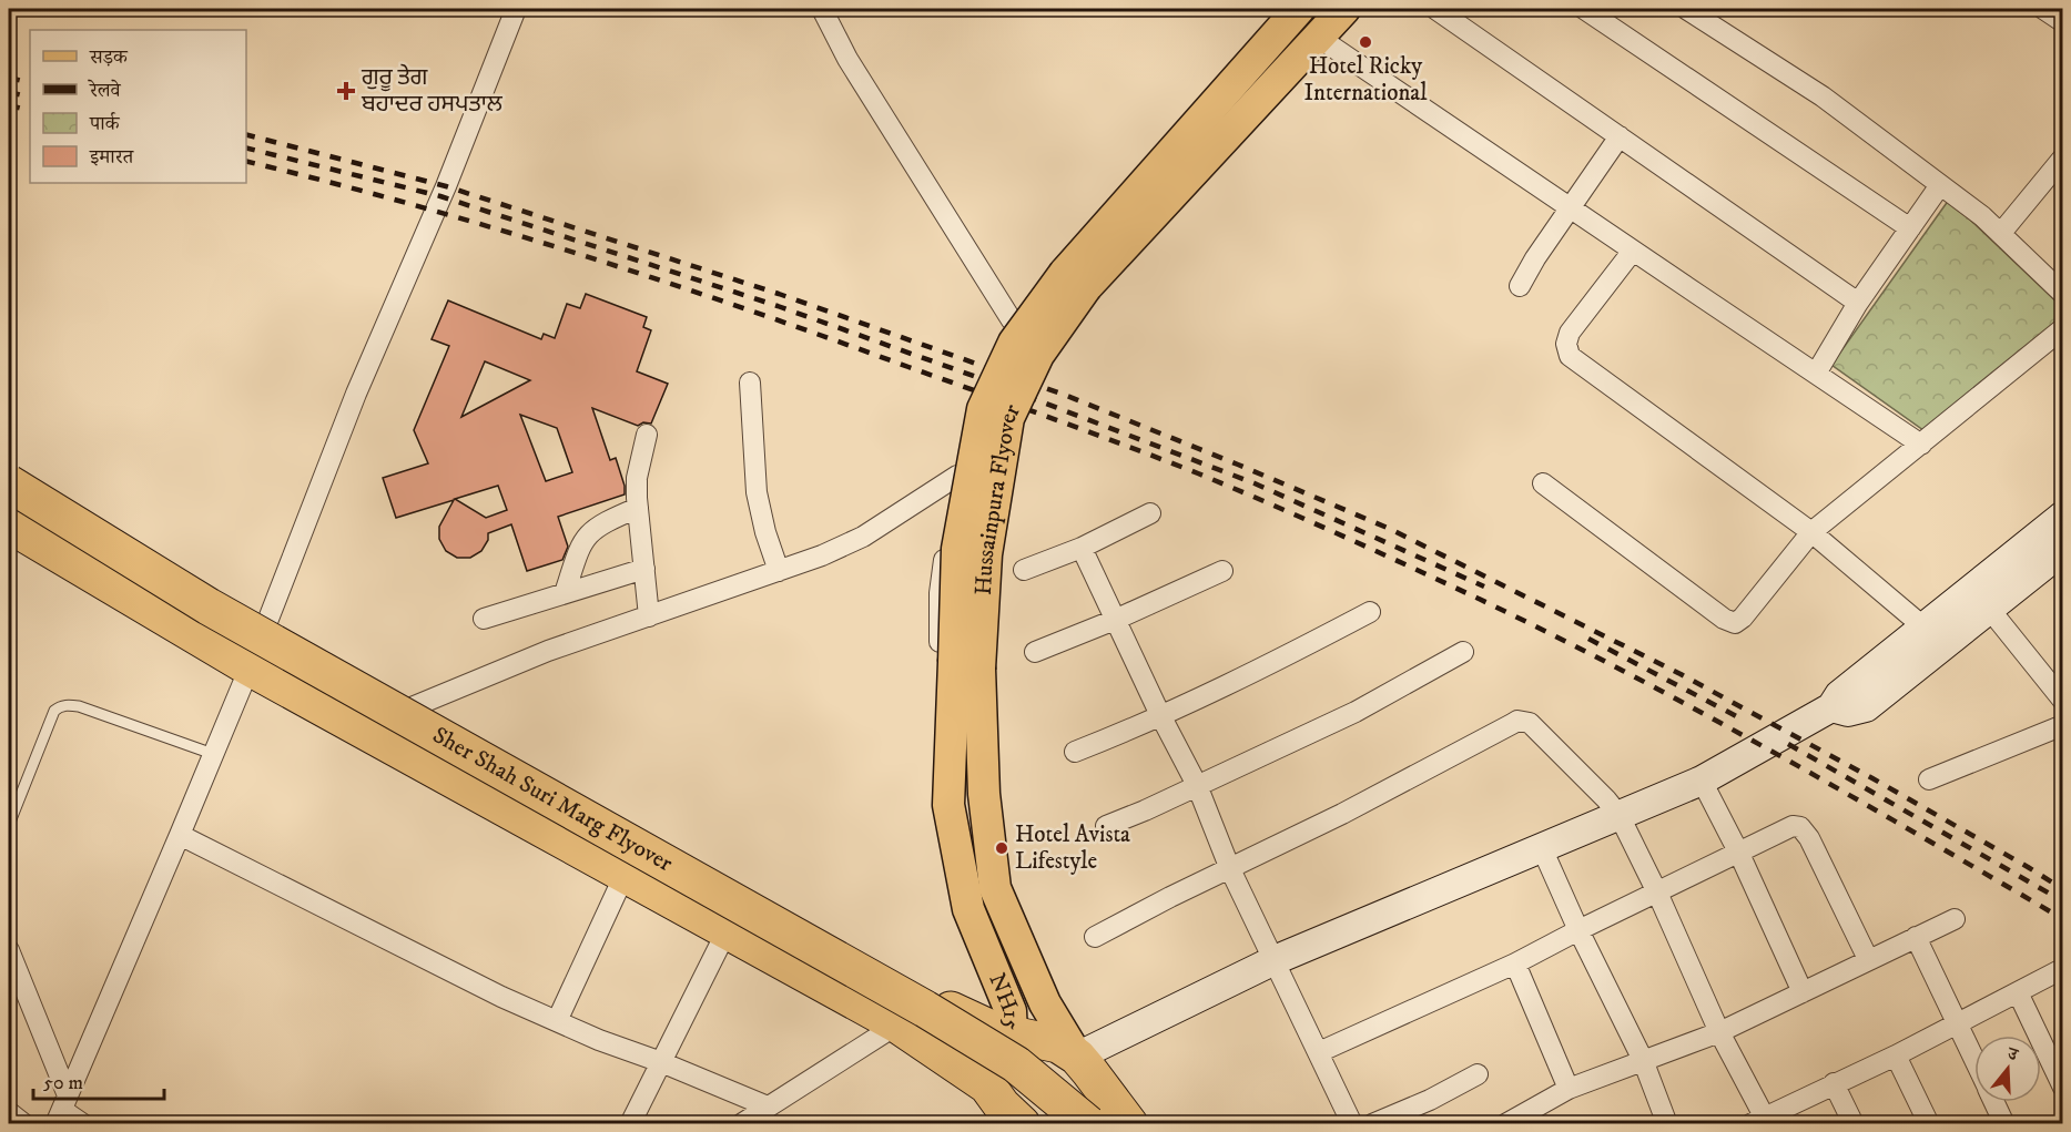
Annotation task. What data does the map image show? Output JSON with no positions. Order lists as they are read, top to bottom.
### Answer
{
  "streets": {
    "highway": ["Sher Shah Suri Marg Flyover"],
    "main road": ["Hussainpura Flyover", "NH15"]
  },
  "crossings": [
    ["Hussainpura Flyover", "NH15"]
  ],
  "places": {
    "other": ["Hotel Ricky International", "Hotel Avista Lifestyle"],
    "health": ["ਗੁਰੂ ਤੇਗ ਬਹਾਦਰ ਹਸਪਤਾਲ"]
  },
  "legend": [
    "सड़क",
    "रेलवे",
    "पार्क",
    "इमारत"
  ],
  "scale_bar": "50 m",
  "north": "top"
}
